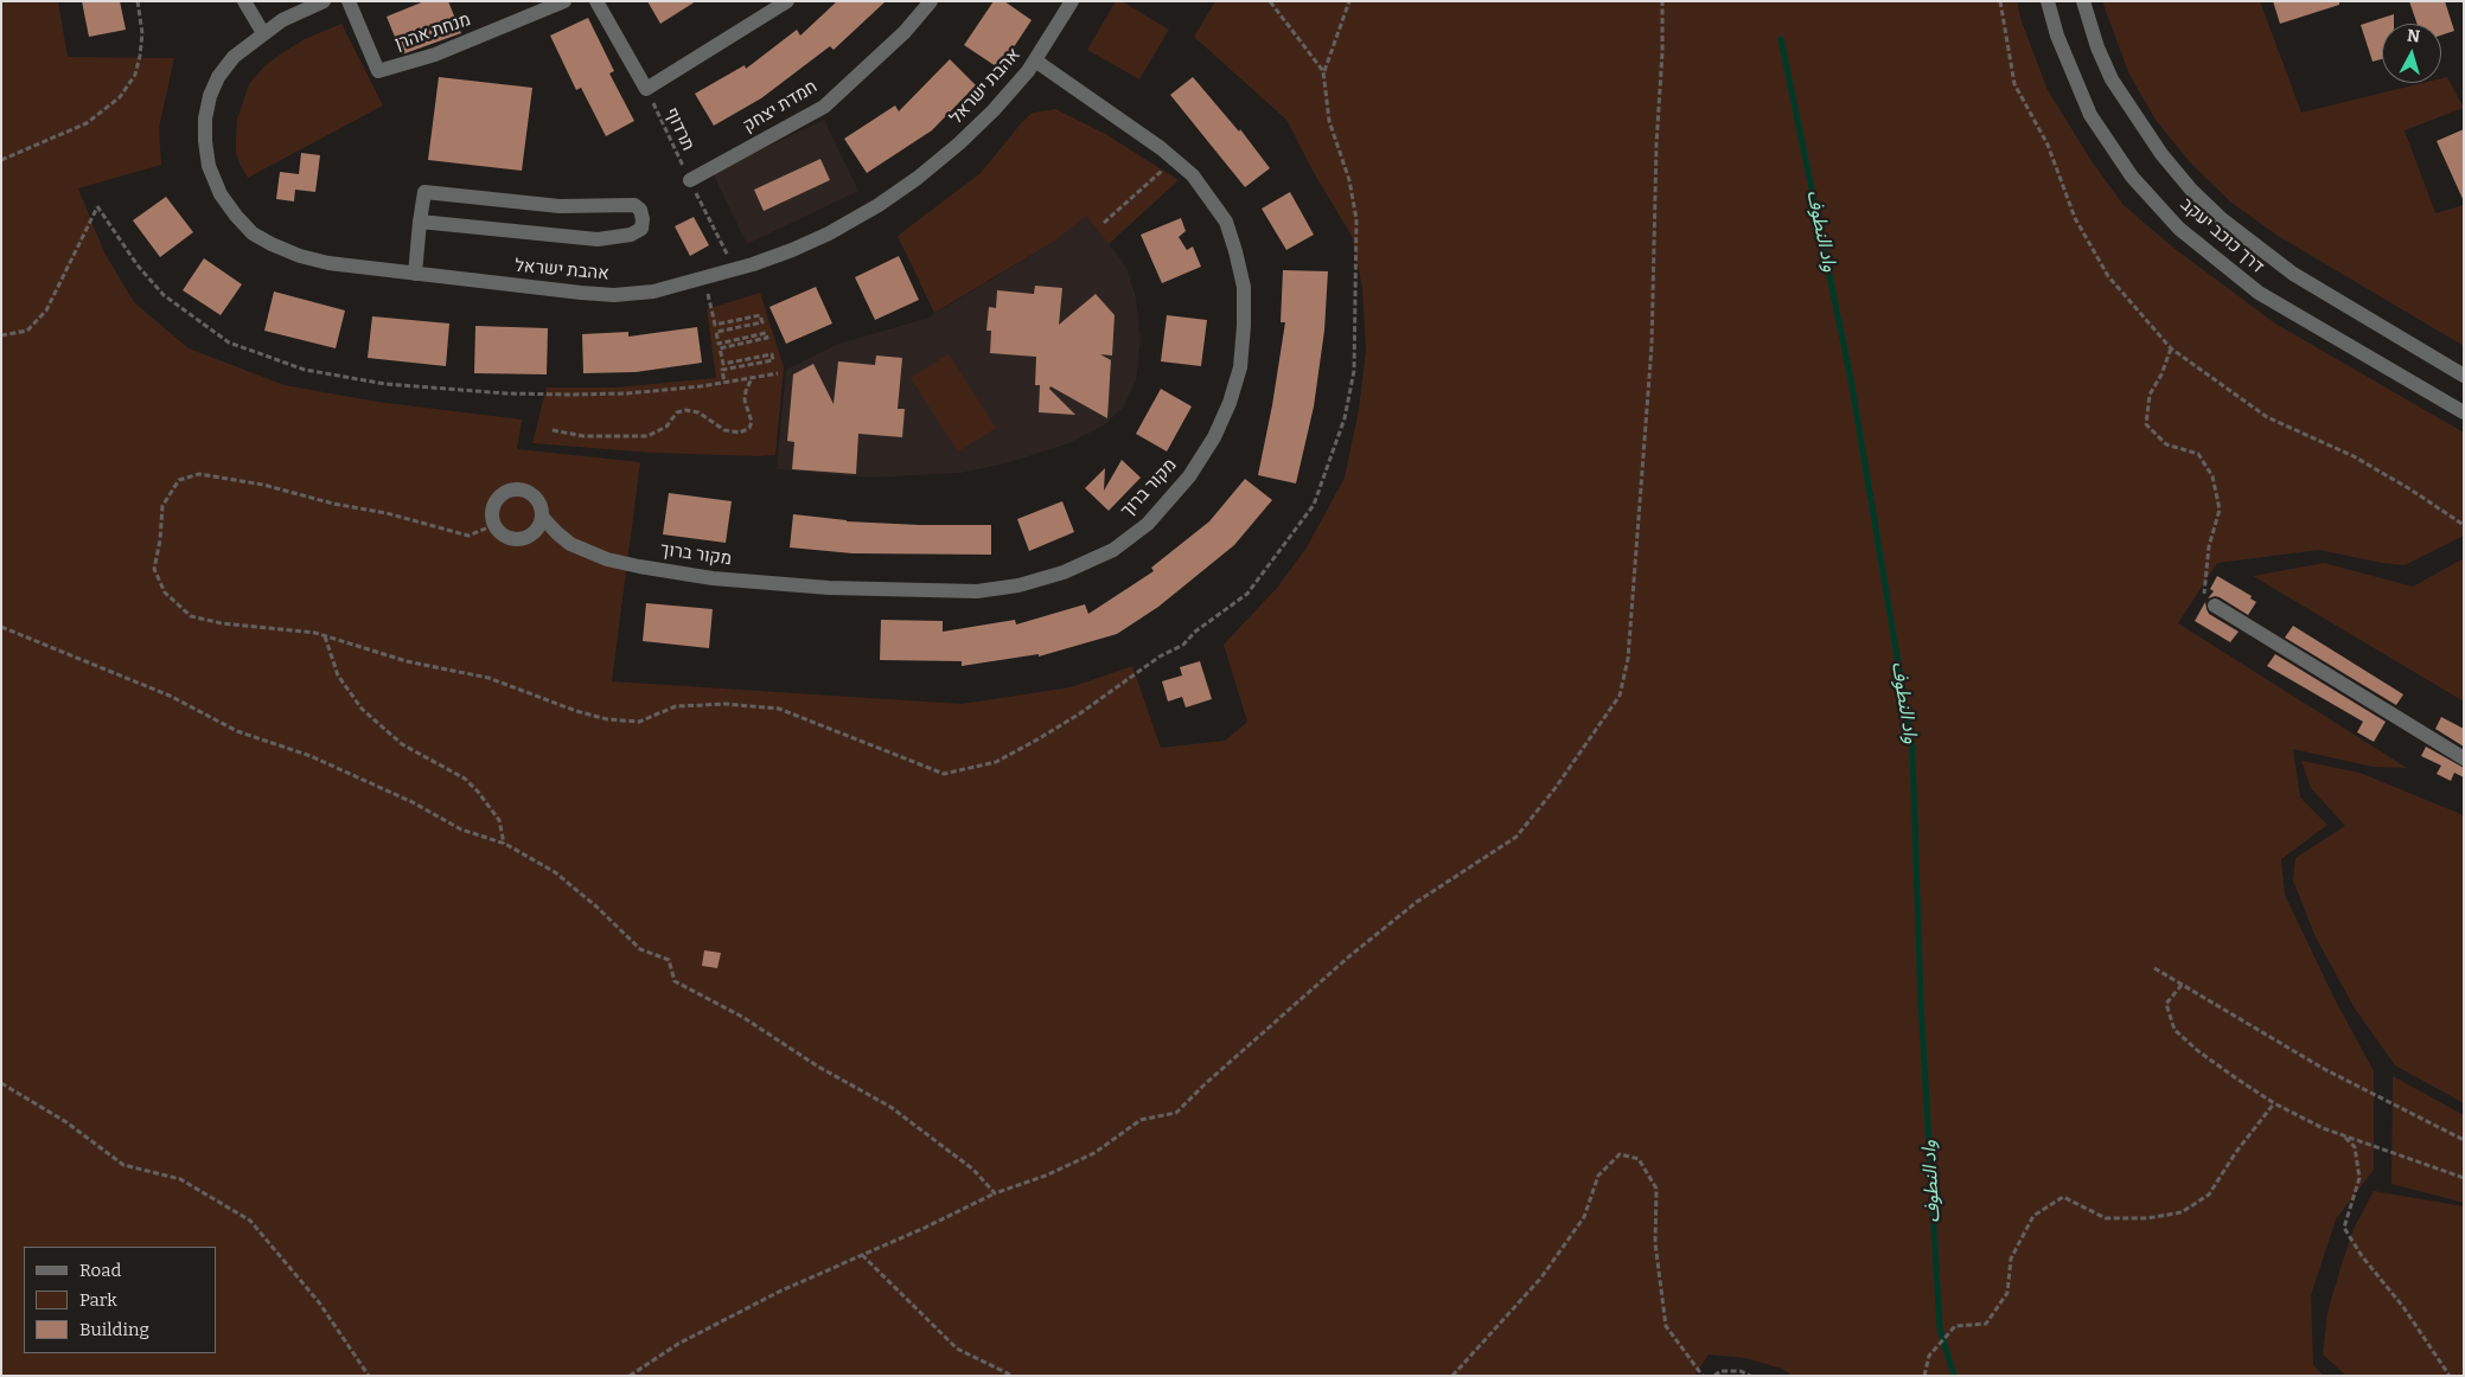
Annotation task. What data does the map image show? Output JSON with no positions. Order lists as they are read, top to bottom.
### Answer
{
  "streets": {
    "street": [
      "מנחת אהרן",
      "אהבת ישראל",
      "חמדת יצחק",
      "דרך כוכב יעקב",
      "מקור ברוך"
    ],
    "path": ["תרדוף"]
  },
  "crossings": [
    ["אהבת ישראל", "תרדוף"],
    ["אהבת ישראל", "מקור ברוך"],
    ["חמדת יצחק", "תרדוף"]
  ],
  "water": ["واد النطوف"],
  "legend": ["Road", "Park", "Building"],
  "north": "top"
}
